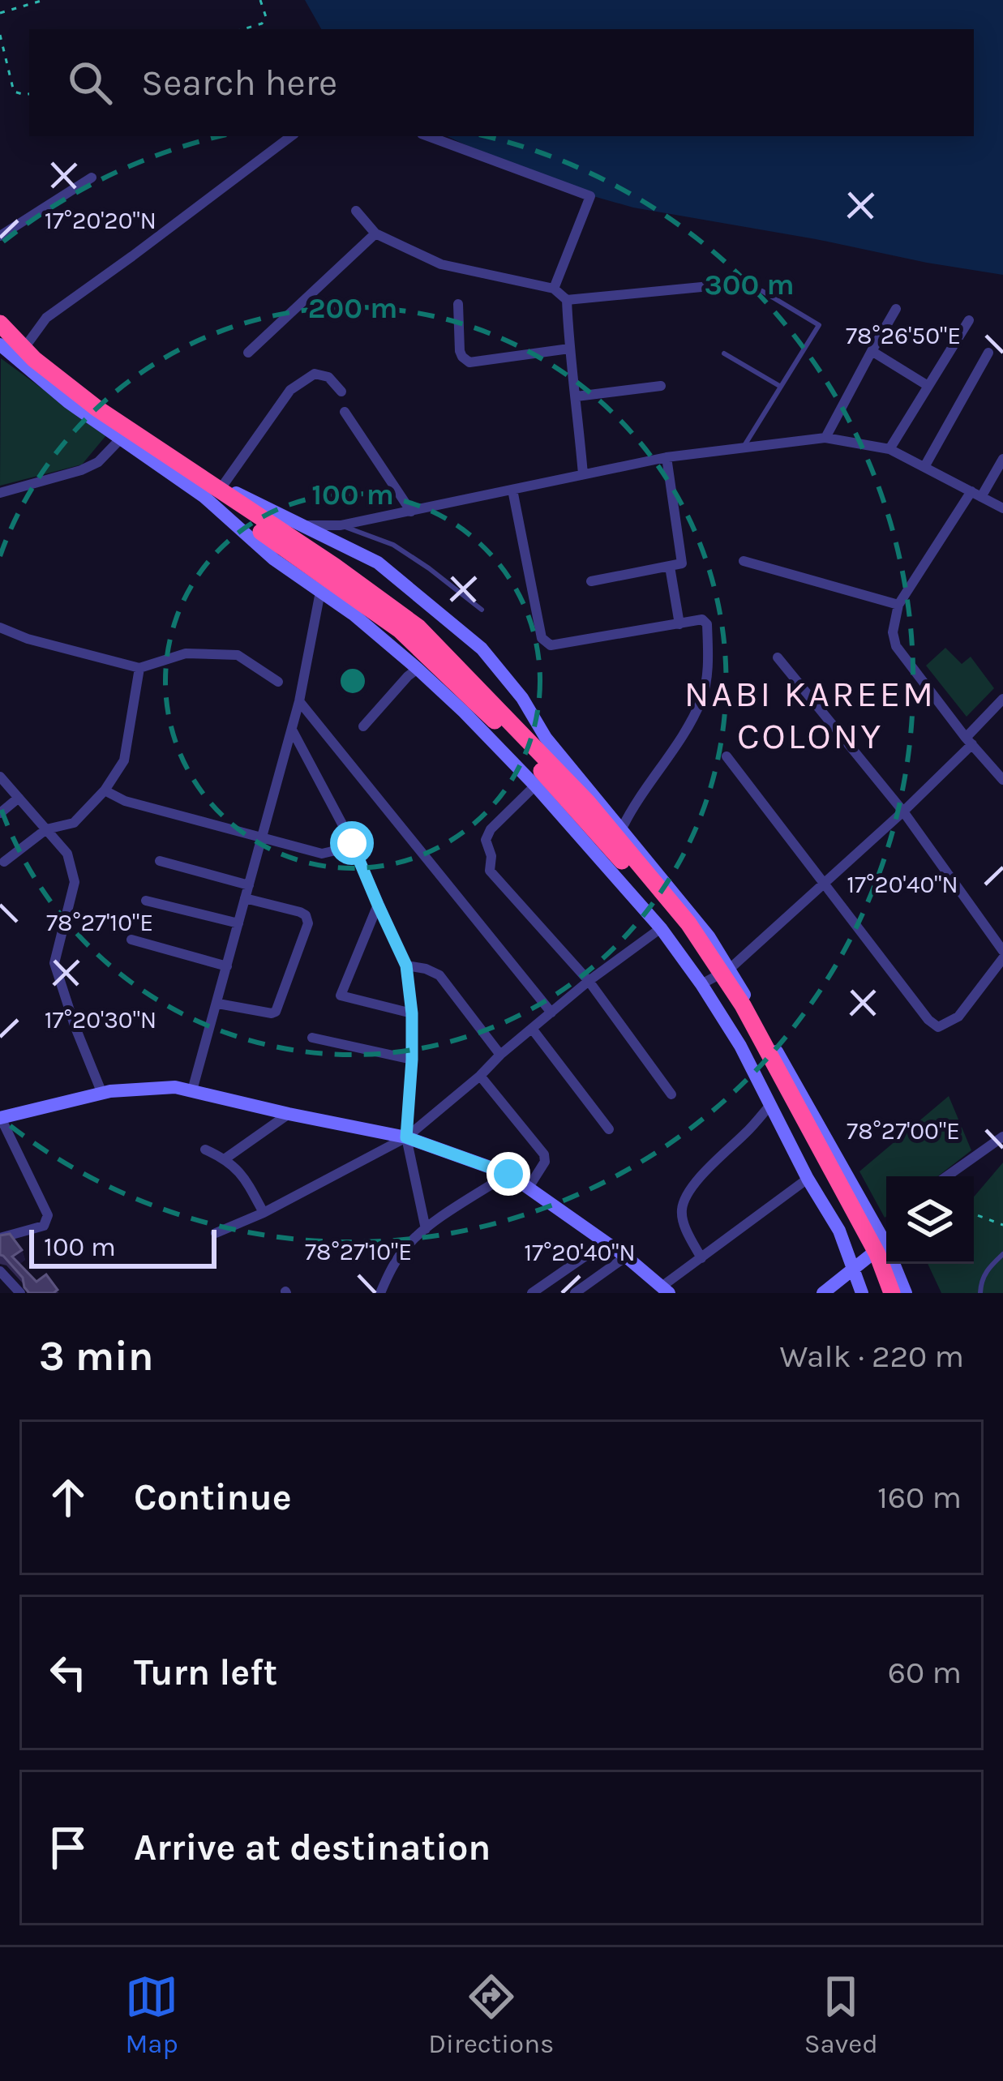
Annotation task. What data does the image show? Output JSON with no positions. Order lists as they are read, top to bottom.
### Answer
{
  "districts": ["NABI KAREEM COLONY"],
  "scale_bar": "100 m",
  "page": {
    "search": "Search here",
    "scale": "100 m",
    "heading": ["3 min", "Walk · 220 m"],
    "list": [
      ["Continue", "160 m"],
      ["Turn left", "60 m"],
      "Arrive at destination"
    ],
    "nav": ["Map", "Directions", "Saved"]
  },
  "coordinates": [
    "17°20'20\"N",
    "78°26'50\"E",
    "17°20'40\"N",
    "78°27'10\"E",
    "17°20'30\"N",
    "78°27'00\"E"
  ],
  "rings": ["300 m", "200 m", "100 m"]
}
